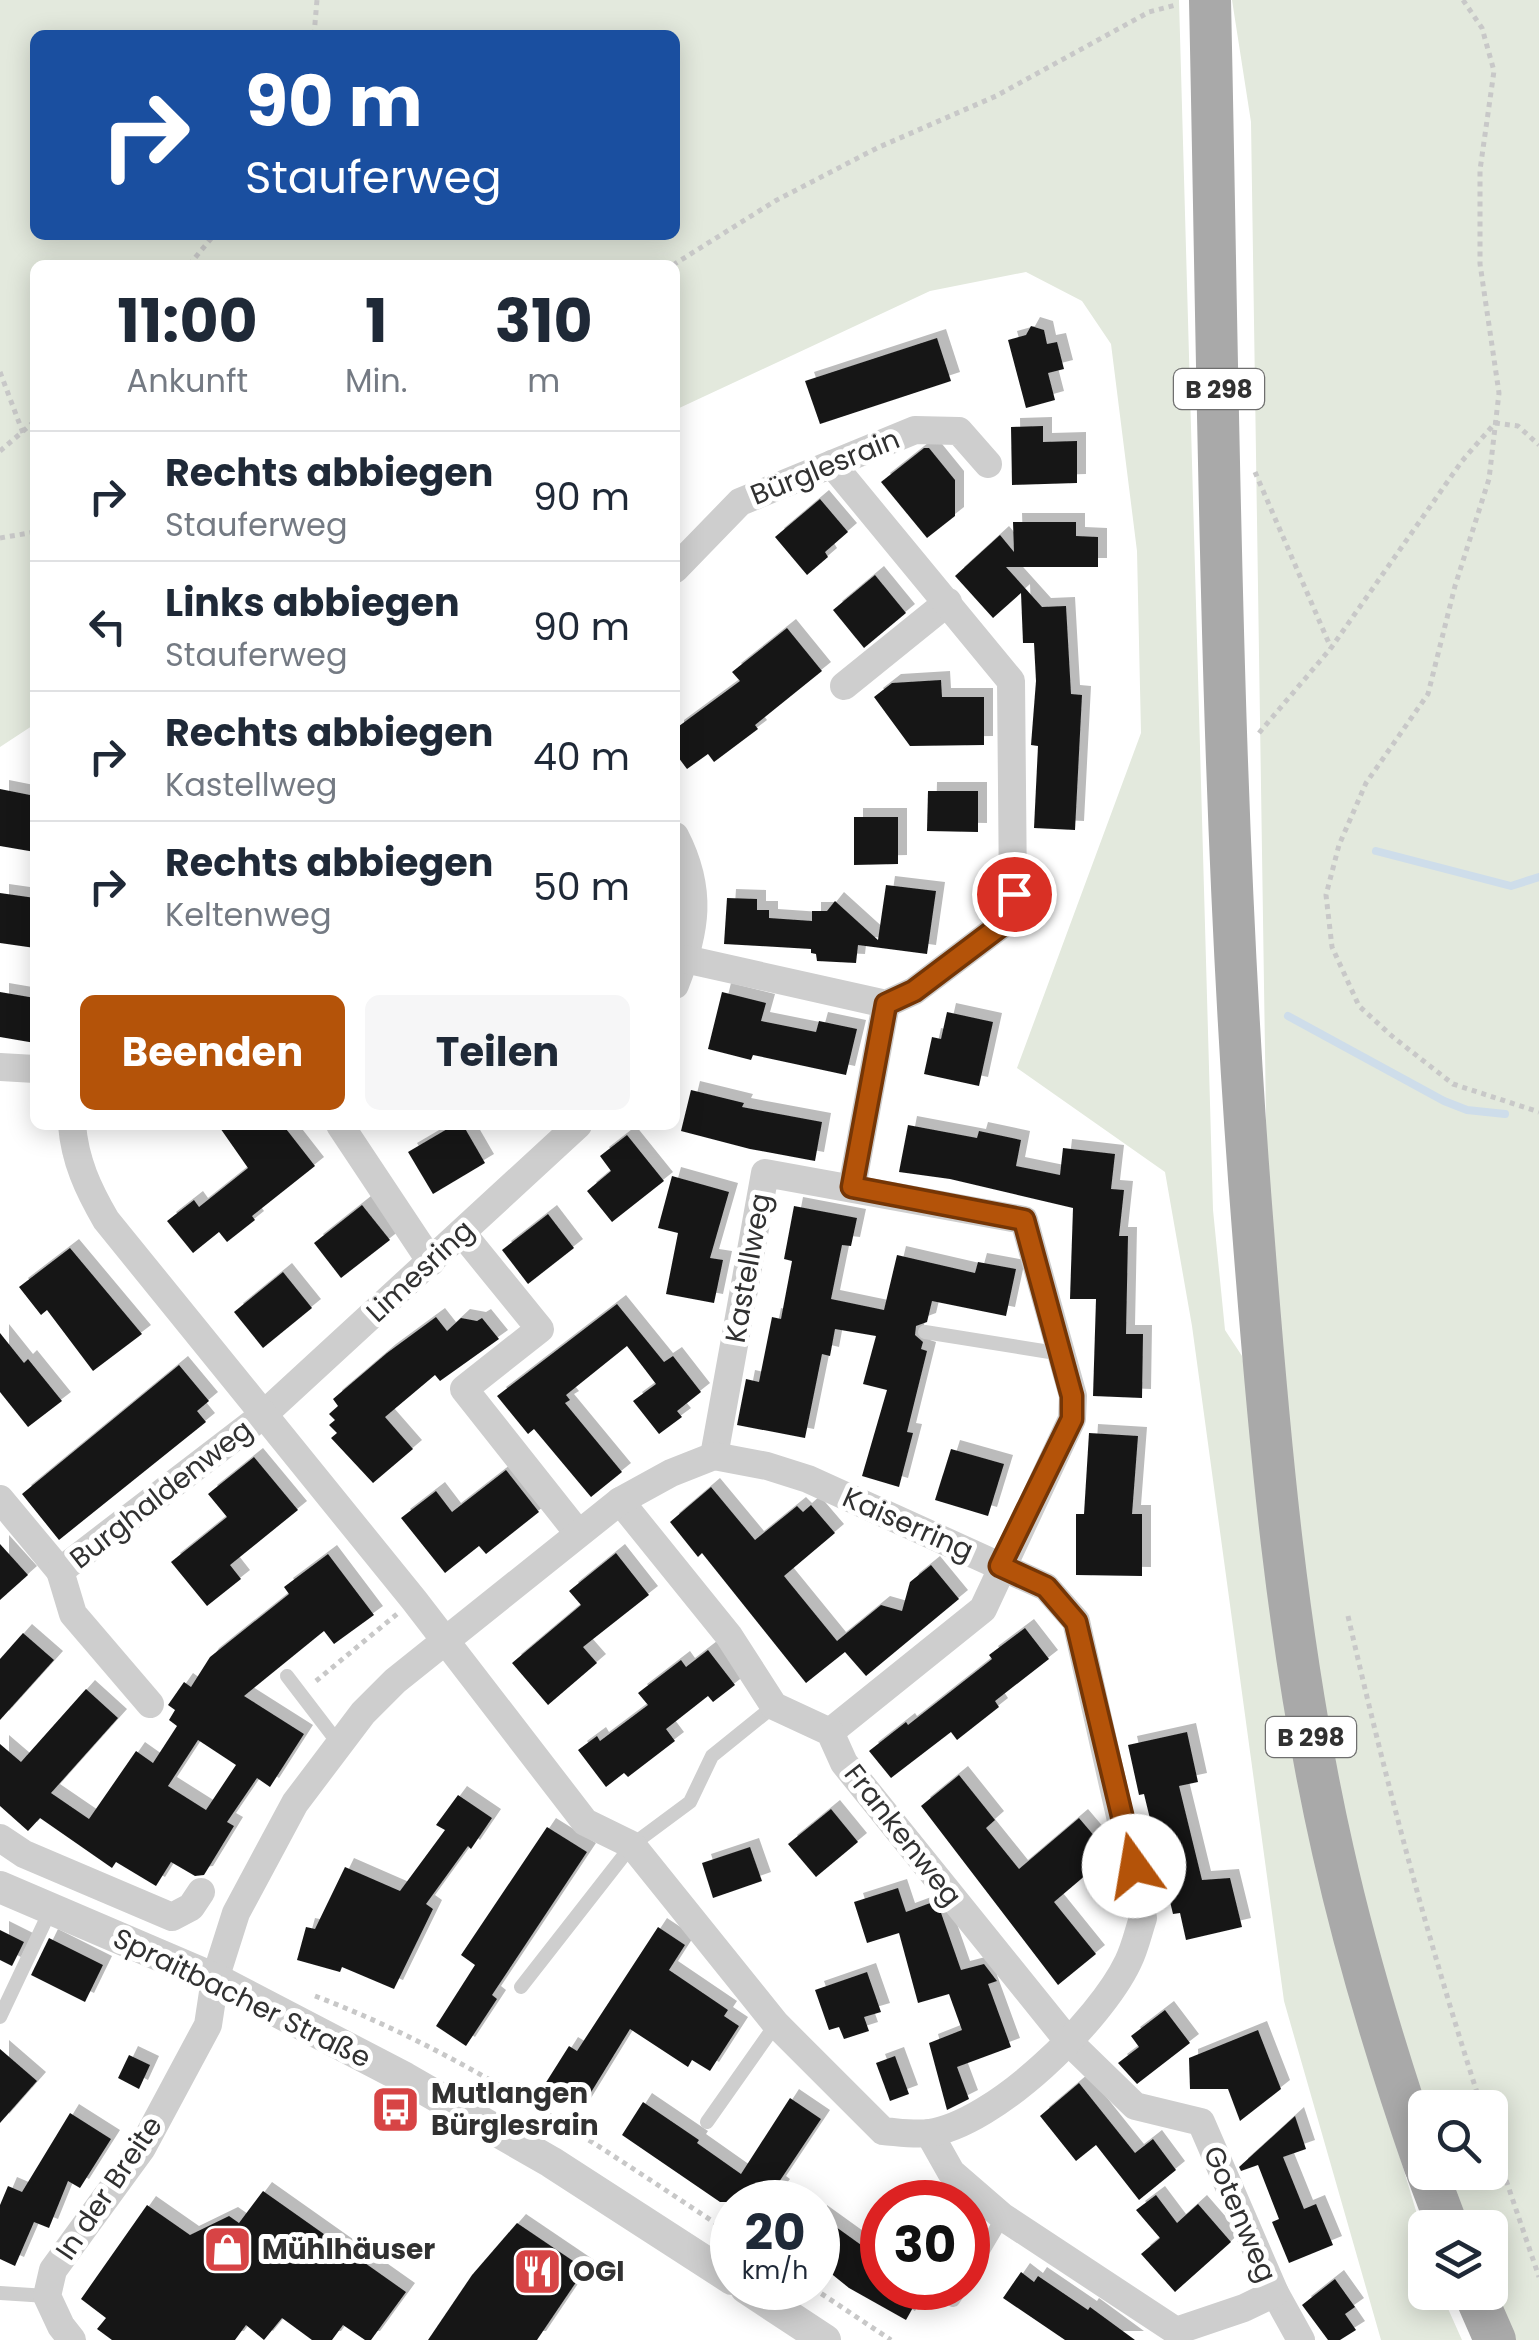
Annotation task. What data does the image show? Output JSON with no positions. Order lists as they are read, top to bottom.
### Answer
{
  "streets": {
    "main road": ["B 298"],
    "street": [
      "Bürglesrain",
      "Kastellweg",
      "Limesring",
      "Burghaldenweg",
      "Kaiserring",
      "Frankenweg",
      "Spraitbacher Straße",
      "In der Breite",
      "Gotenweg"
    ]
  },
  "crossings": [
    ["Kastellweg", "Kaiserring"],
    ["Limesring", "Burghaldenweg"],
    ["Kaiserring", "Frankenweg"],
    ["Kaiserring", "Gotenweg"],
    ["Frankenweg", "Gotenweg"],
    ["Spraitbacher Straße", "In der Breite"]
  ],
  "places": {
    "bus stop": ["Mutlangen Bürglesrain"],
    "shop": ["Mühlhäuser"],
    "restaurant": ["OGI"]
  },
  "page": {
    "turn": ["90 m", "Stauferweg"],
    "eta": [
      "11:00",
      "Ankunft",
      "1",
      "Min.",
      "310",
      "m"
    ],
    "list": [
      {
        "name": "Rechts abbiegen",
        "note": "Stauferweg",
        "value": "90 m"
      },
      {
        "name": "Links abbiegen",
        "note": "Stauferweg",
        "value": "90 m"
      },
      {
        "name": "Rechts abbiegen",
        "note": "Kastellweg",
        "value": "40 m"
      },
      {
        "name": "Rechts abbiegen",
        "note": "Keltenweg",
        "value": "50 m"
      }
    ],
    "buttons": ["Beenden", "Teilen"],
    "speed": "20 km/h",
    "limit": "30"
  }
}
